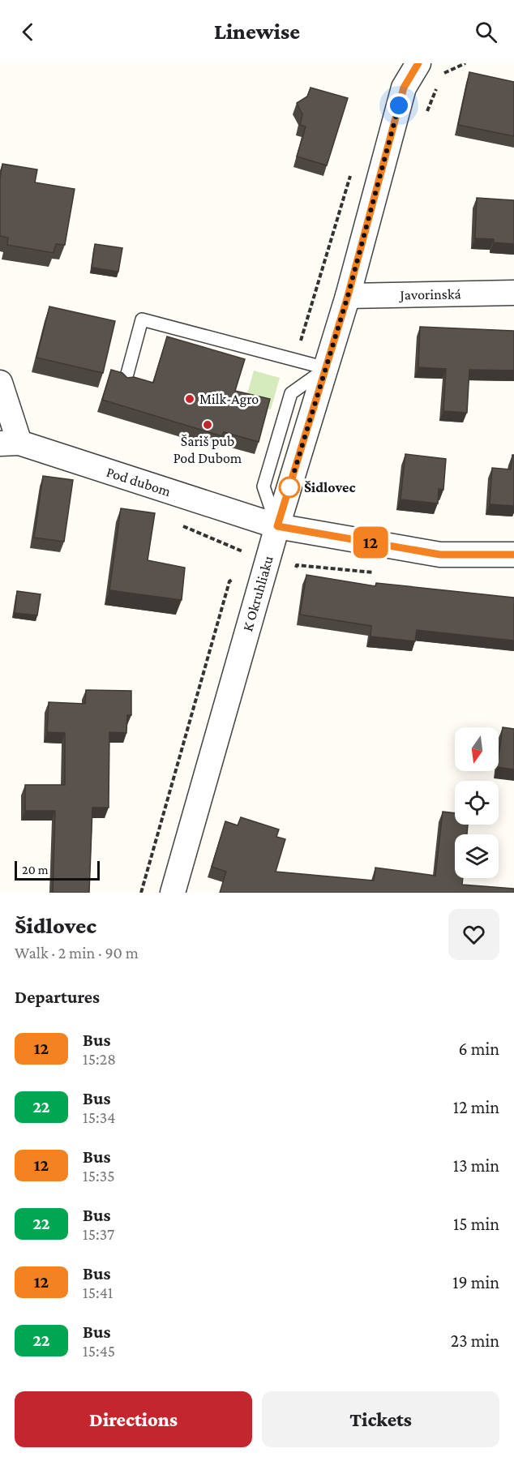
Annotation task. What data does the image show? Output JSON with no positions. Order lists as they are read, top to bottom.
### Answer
{
  "streets": {
    "street": ["Javorinská", "Pod dubom", "K Okruhliaku"]
  },
  "crossings": [
    ["Javorinská", "K Okruhliaku"],
    ["Pod dubom", "K Okruhliaku"]
  ],
  "places": ["Milk-Agro", "Šariš pub Pod Dubom", "Šidlovec"],
  "lines": ["bus line 12"],
  "scale_bar": "20 m",
  "north": "bottom",
  "page": {
    "header": "Linewise",
    "on_map": "12",
    "scale": "20 m",
    "heading": [
      ["Šidlovec", "Walk · 2 min · 90 m"],
      "Departures"
    ],
    "list": [
      {
        "mark": "12",
        "name": "Bus",
        "note": "15:28",
        "value": "6 min"
      },
      {
        "mark": "22",
        "name": "Bus",
        "note": "15:34",
        "value": "12 min"
      },
      {
        "mark": "12",
        "name": "Bus",
        "note": "15:35",
        "value": "13 min"
      },
      {
        "mark": "22",
        "name": "Bus",
        "note": "15:37",
        "value": "15 min"
      },
      {
        "mark": "12",
        "name": "Bus",
        "note": "15:41",
        "value": "19 min"
      },
      {
        "mark": "22",
        "name": "Bus",
        "note": "15:45",
        "value": "23 min"
      }
    ],
    "buttons": ["Directions", "Tickets"]
  }
}
